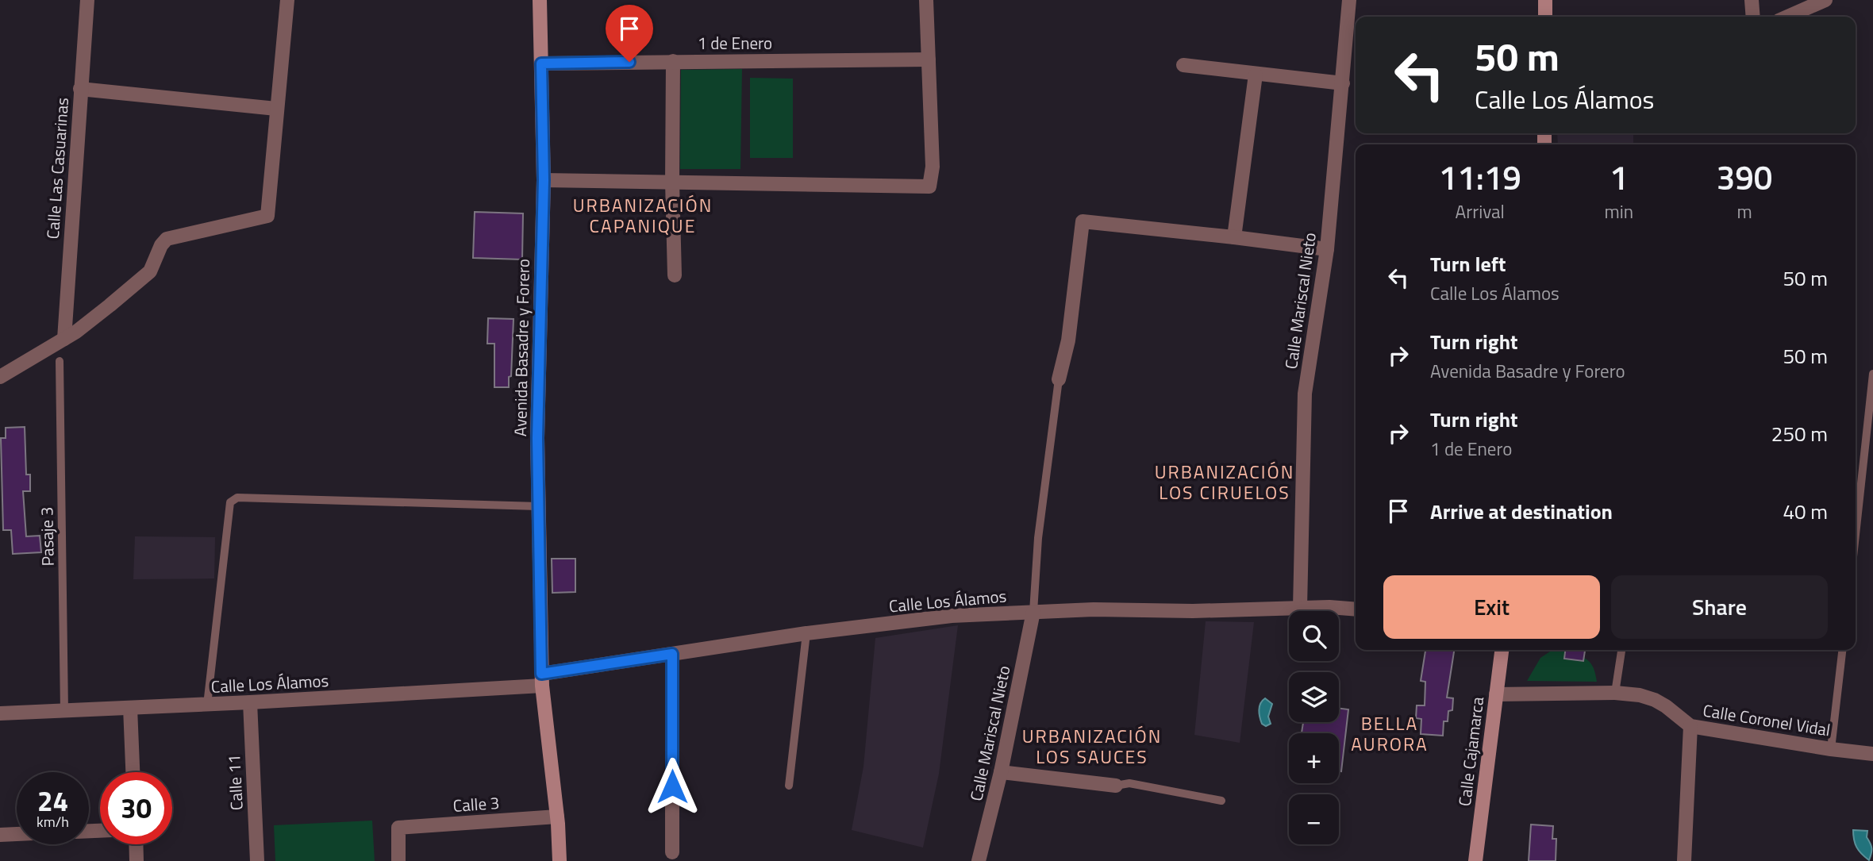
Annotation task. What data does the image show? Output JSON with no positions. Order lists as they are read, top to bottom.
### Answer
{
  "streets": {
    "street": [
      "1 de Enero",
      "Calle Las Casuarinas",
      "Calle Mariscal Nieto",
      "Avenida Basadre y Forero",
      "Calle Los Álamos",
      "Calle Coronel Vidal",
      "Calle Cajamarca",
      "Calle 11",
      "Calle 3"
    ],
    "lane": ["Pasaje 3"]
  },
  "crossings": [
    ["1 de Enero", "Avenida Basadre y Forero"],
    ["Calle Mariscal Nieto", "Calle Los Álamos"],
    ["Avenida Basadre y Forero", "Calle Los Álamos"],
    ["Avenida Basadre y Forero", "Calle 3"],
    ["Pasaje 3", "Calle Los Álamos"],
    ["Calle Los Álamos", "Calle 11"],
    ["Calle Coronel Vidal", "Calle Cajamarca"]
  ],
  "districts": [
    "URBANIZACIÓN CAPANIQUE",
    "URBANIZACIÓN LOS CIRUELOS",
    "BELLA AURORA",
    "URBANIZACIÓN LOS SAUCES"
  ],
  "page": {
    "turn": ["50 m", "Calle Los Álamos"],
    "eta": [
      "11:19",
      "Arrival",
      "1",
      "min",
      "390",
      "m"
    ],
    "list": [
      {
        "name": "Turn left",
        "note": "Calle Los Álamos",
        "value": "50 m"
      },
      {
        "name": "Turn right",
        "note": "Avenida Basadre y Forero",
        "value": "50 m"
      },
      {
        "name": "Turn right",
        "note": "1 de Enero",
        "value": "250 m"
      },
      {
        "name": "Arrive at destination",
        "value": "40 m"
      }
    ],
    "buttons": ["Exit", "Share"],
    "map_buttons": ["+", "−"],
    "speed": "24 km/h",
    "limit": "30"
  }
}
